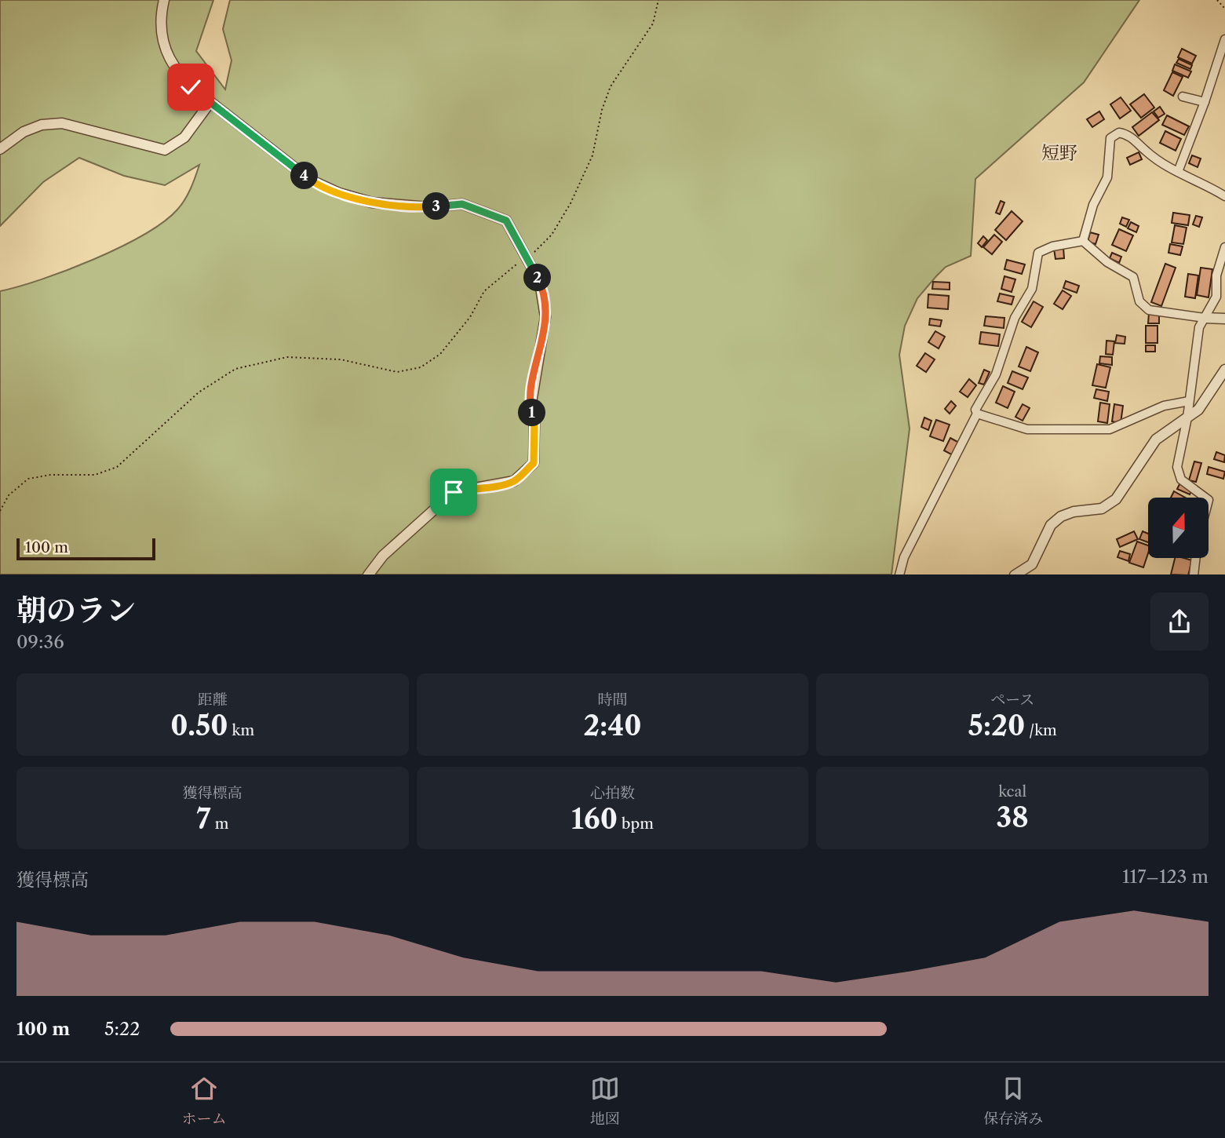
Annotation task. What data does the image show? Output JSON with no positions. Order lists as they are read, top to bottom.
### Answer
{
  "districts": ["短野"],
  "scale_bar": "100 m",
  "north": "top",
  "page": {
    "pins": [
      "4",
      "3",
      "2",
      "1"
    ],
    "scale": "100 m",
    "heading": ["朝のラン", "09:36"],
    "stats": [
      ["距離", "0.50 km"],
      ["時間", "2:40"],
      ["ペース", "5:20 /km"],
      ["獲得標高", "7 m"],
      ["心拍数", "160 bpm"],
      ["kcal", "38"]
    ],
    "chart": ["獲得標高", "117–123 m"],
    "list": [
      {
        "name": "100 m",
        "note": "5:22"
      }
    ],
    "tabs": ["ホーム", "地図", "保存済み"]
  }
}
